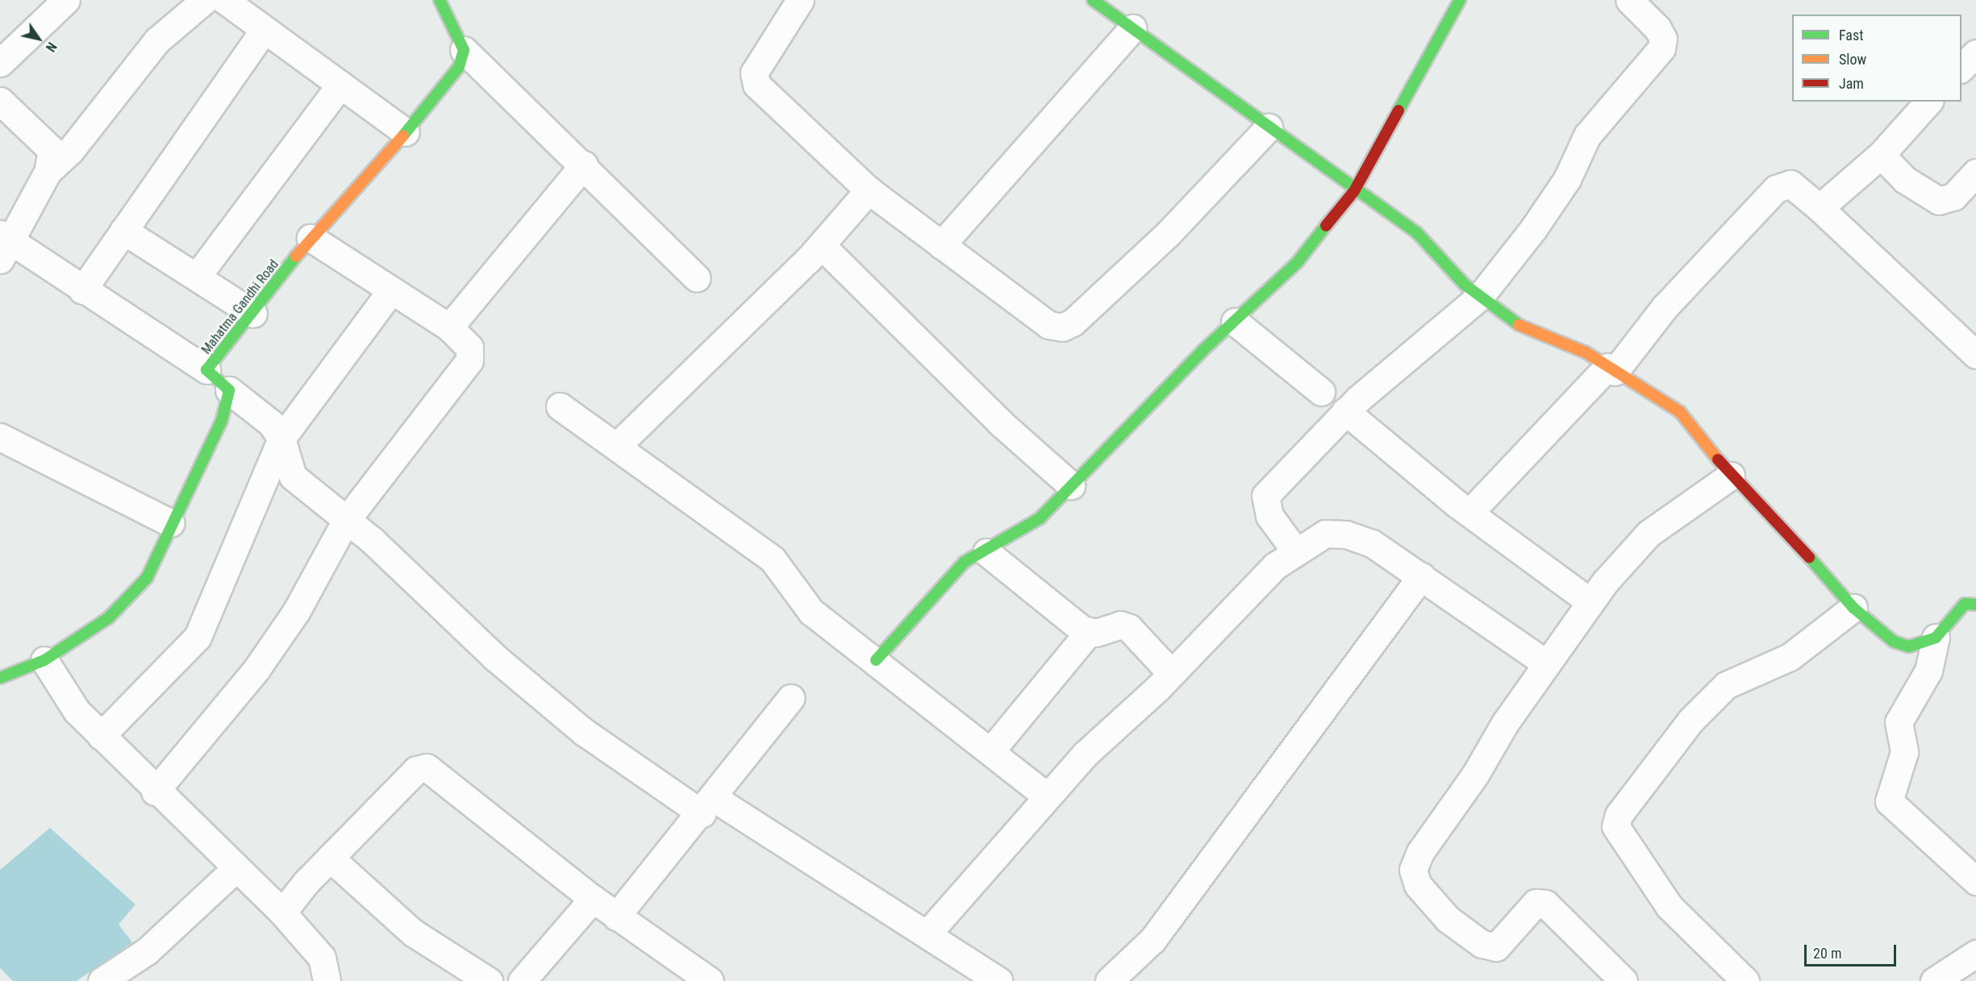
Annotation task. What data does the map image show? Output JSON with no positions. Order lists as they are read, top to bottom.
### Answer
{
  "streets": {
    "street": ["Mahatma Gandhi Road"]
  },
  "legend": ["Fast", "Slow", "Jam"],
  "scale_bar": "20 m",
  "north": "bottom right"
}
